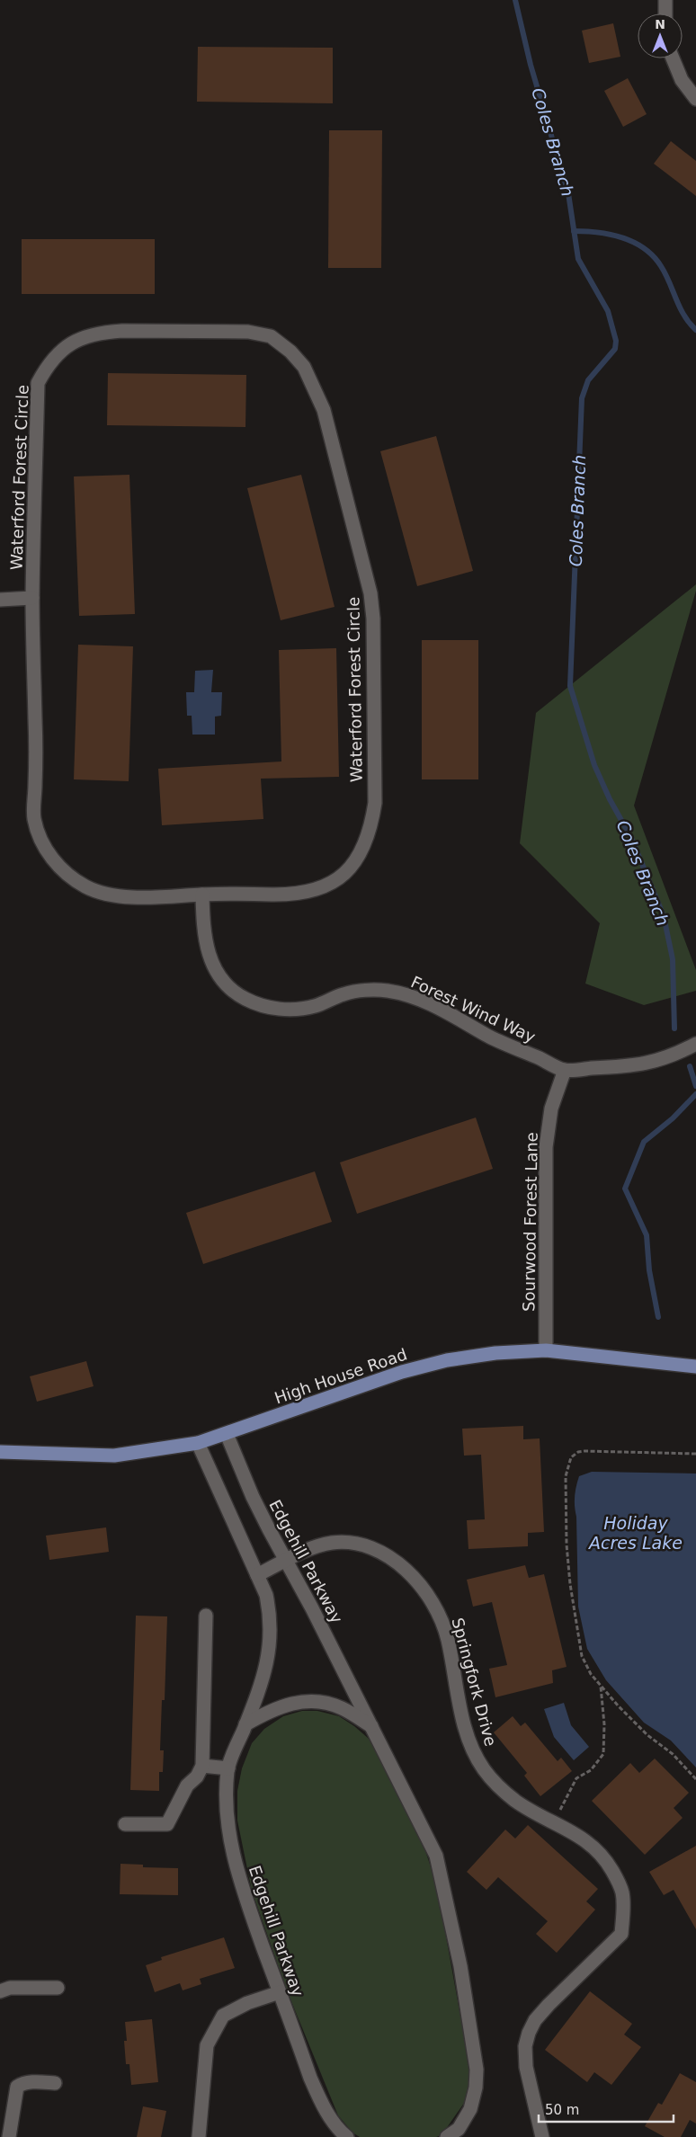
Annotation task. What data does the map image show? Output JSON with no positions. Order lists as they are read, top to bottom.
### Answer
{
  "streets": {
    "main road": ["High House Road"],
    "street": [
      "Waterford Forest Circle",
      "Forest Wind Way",
      "Sourwood Forest Lane",
      "Edgehill Parkway",
      "Springfork Drive"
    ]
  },
  "crossings": [
    ["Waterford Forest Circle", "Forest Wind Way"],
    ["Forest Wind Way", "Sourwood Forest Lane"],
    ["Sourwood Forest Lane", "High House Road"],
    ["High House Road", "Edgehill Parkway"],
    ["Edgehill Parkway", "Springfork Drive"]
  ],
  "water": ["Coles Branch", "Holiday Acres Lake"],
  "scale_bar": "50 m",
  "north": "top"
}
